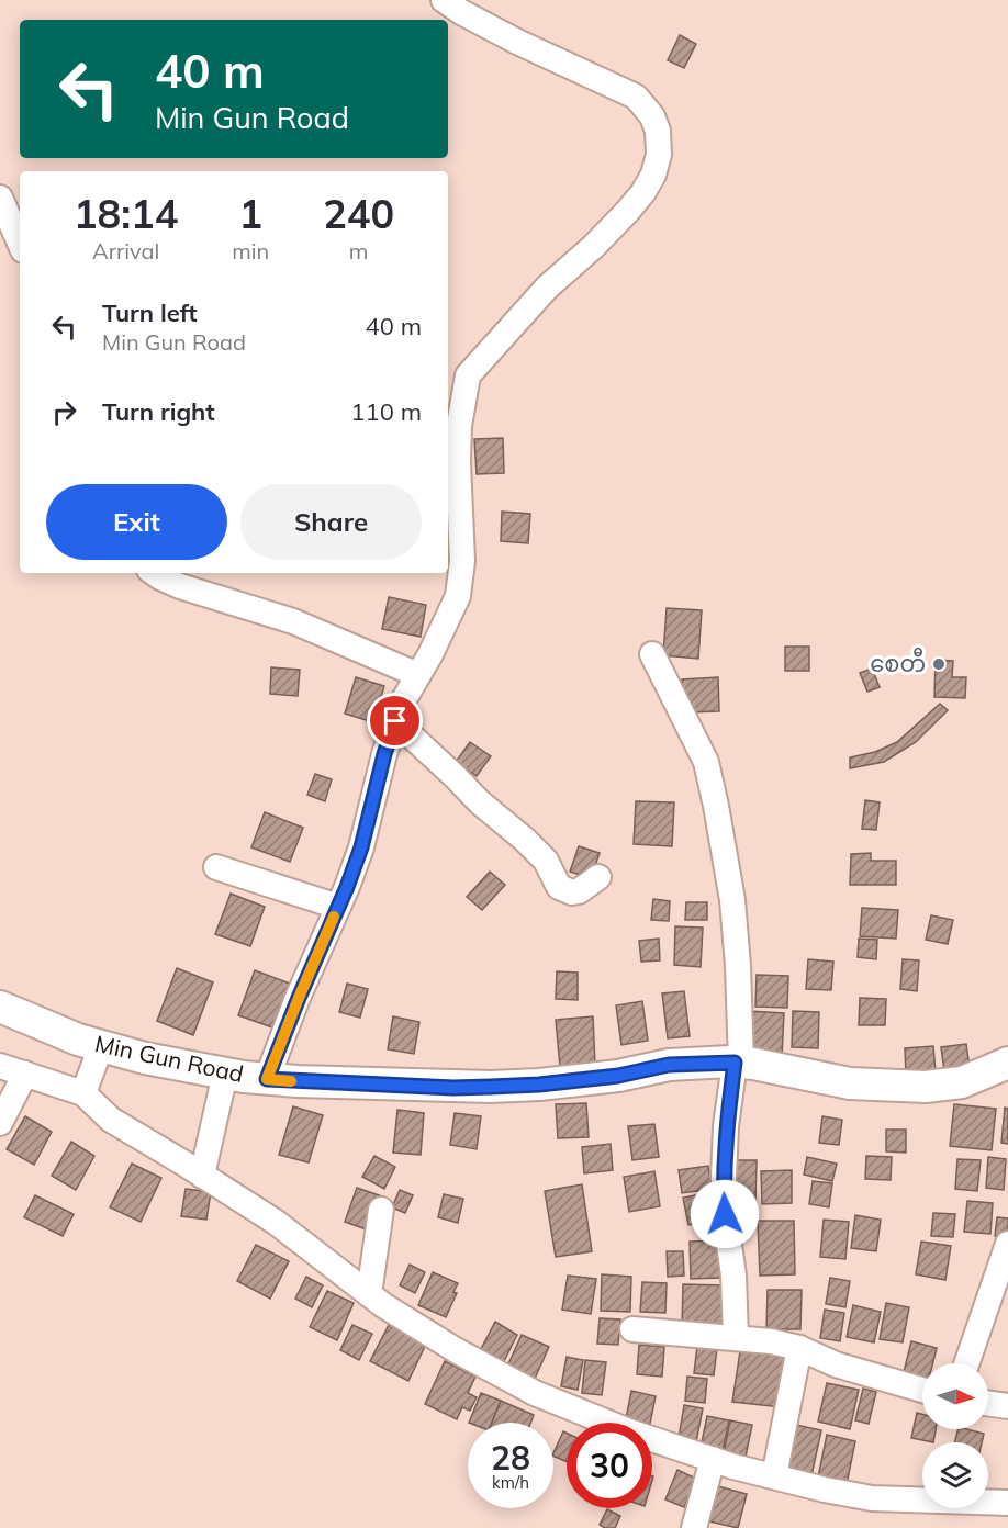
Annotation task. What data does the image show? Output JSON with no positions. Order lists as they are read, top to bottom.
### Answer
{
  "streets": {
    "street": ["Min Gun Road"]
  },
  "places": ["စေတီ"],
  "north": "right",
  "page": {
    "turn": ["40 m", "Min Gun Road"],
    "eta": [
      "18:14",
      "Arrival",
      "1",
      "min",
      "240",
      "m"
    ],
    "list": [
      {
        "name": "Turn left",
        "note": "Min Gun Road",
        "value": "40 m"
      },
      {
        "name": "Turn right",
        "value": "110 m"
      }
    ],
    "buttons": ["Exit", "Share"],
    "speed": "28 km/h",
    "limit": "30"
  }
}
